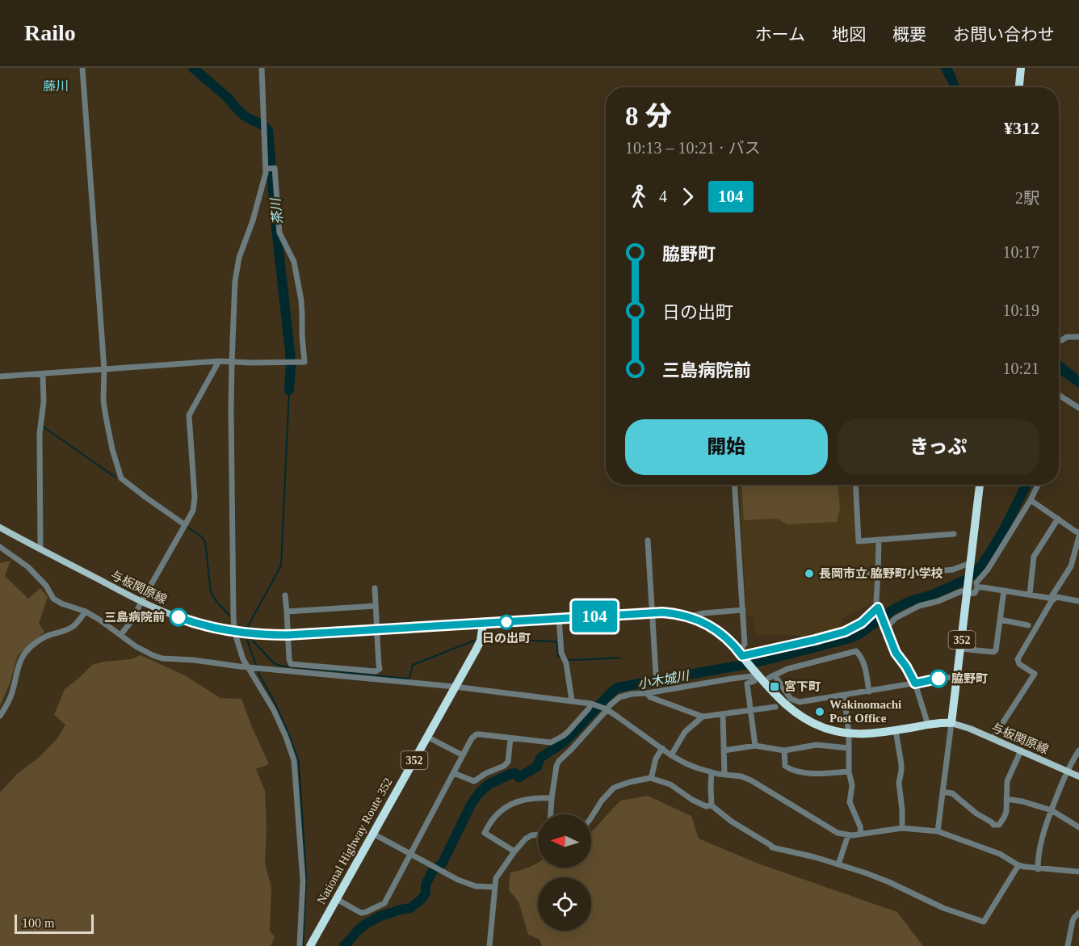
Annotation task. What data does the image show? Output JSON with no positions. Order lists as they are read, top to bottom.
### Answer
{
  "streets": {
    "highway": ["352", "National Highway Route 352"],
    "main road": ["与板関原線"]
  },
  "crossings": [
    ["与板関原線", "352"],
    ["与板関原線", "National Highway Route 352"]
  ],
  "districts": ["藤川"],
  "water": ["茶川", "小木城川"],
  "places": {
    "other": [
      "長岡市立 脇野町小学校",
      "三島病院前",
      "日の出町",
      "脇野町",
      "Wakinomachi Post Office"
    ],
    "transit": ["宮下町"]
  },
  "lines": ["bus line 104"],
  "scale_bar": "100 m",
  "north": "left",
  "page": {
    "header": "Railo",
    "nav": [
      "ホーム",
      "地図",
      "概要",
      "お問い合わせ"
    ],
    "on_map": "104",
    "heading": ["8 分", "10:13 – 10:21 · バス", "¥312"],
    "legs": ["4", "104", "2駅"],
    "list": [
      {
        "name": "脇野町",
        "value": "10:17"
      },
      {
        "name": "日の出町",
        "value": "10:19"
      },
      {
        "name": "三島病院前",
        "value": "10:21"
      }
    ],
    "buttons": ["開始", "きっぷ"],
    "scale": "100 m"
  }
}
